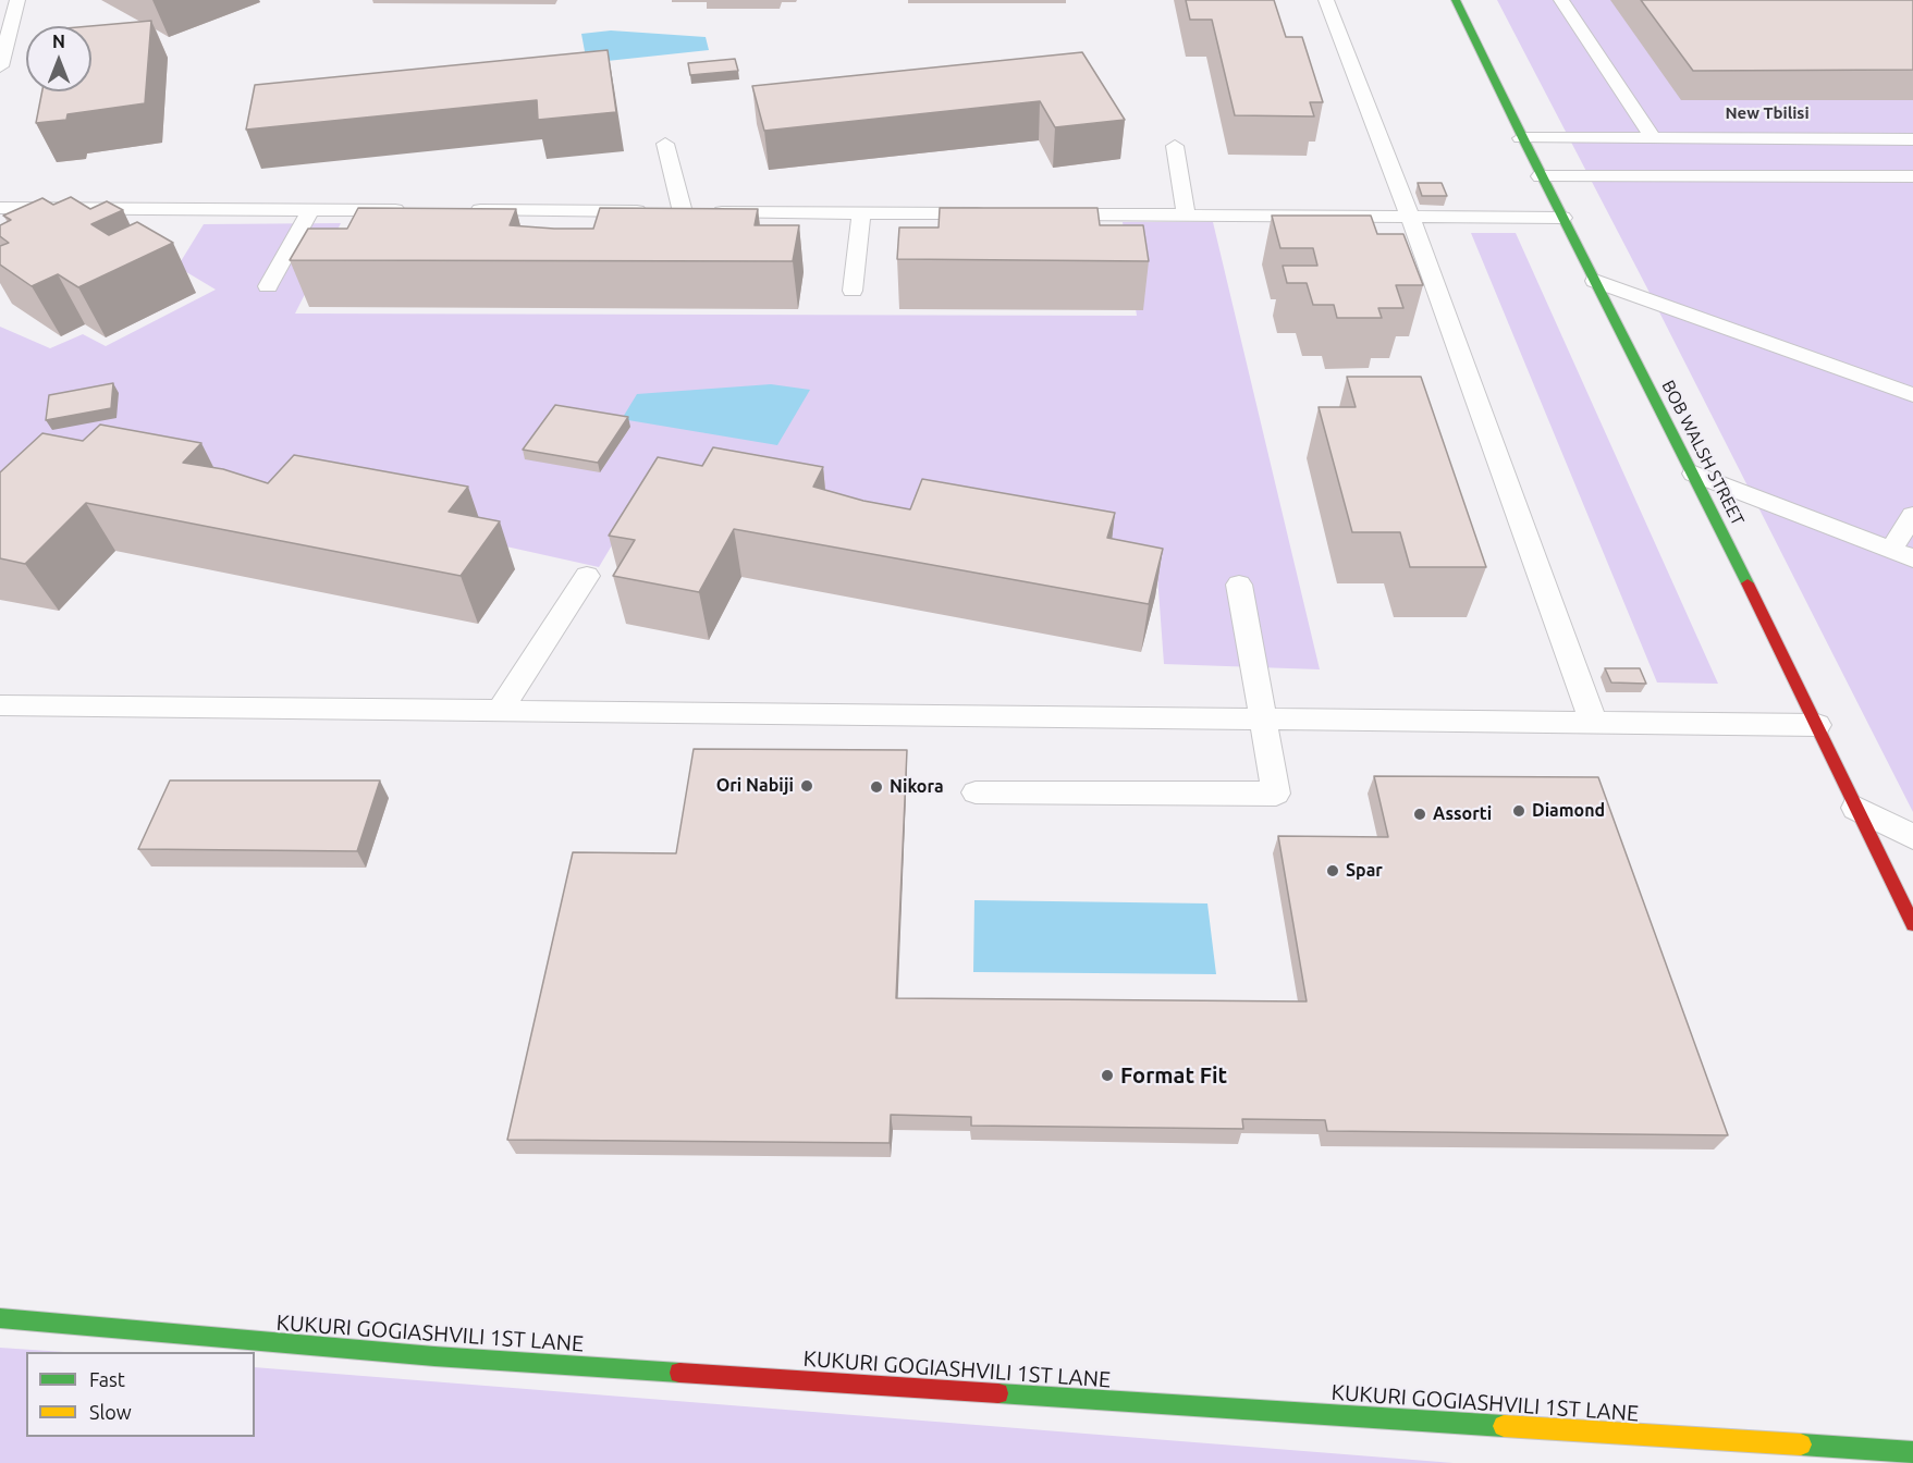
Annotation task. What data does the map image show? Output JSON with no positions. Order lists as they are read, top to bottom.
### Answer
{
  "streets": {
    "street": ["BOB WALSH STREET", "KUKURI GOGIASHVILI 1ST LANE"]
  },
  "districts": ["New Tbilisi"],
  "places": [
    "Ori Nabiji",
    "Nikora",
    "Diamond",
    "Assorti",
    "Spar",
    "Format Fit"
  ],
  "legend": ["Fast", "Slow"],
  "north": "top"
}
